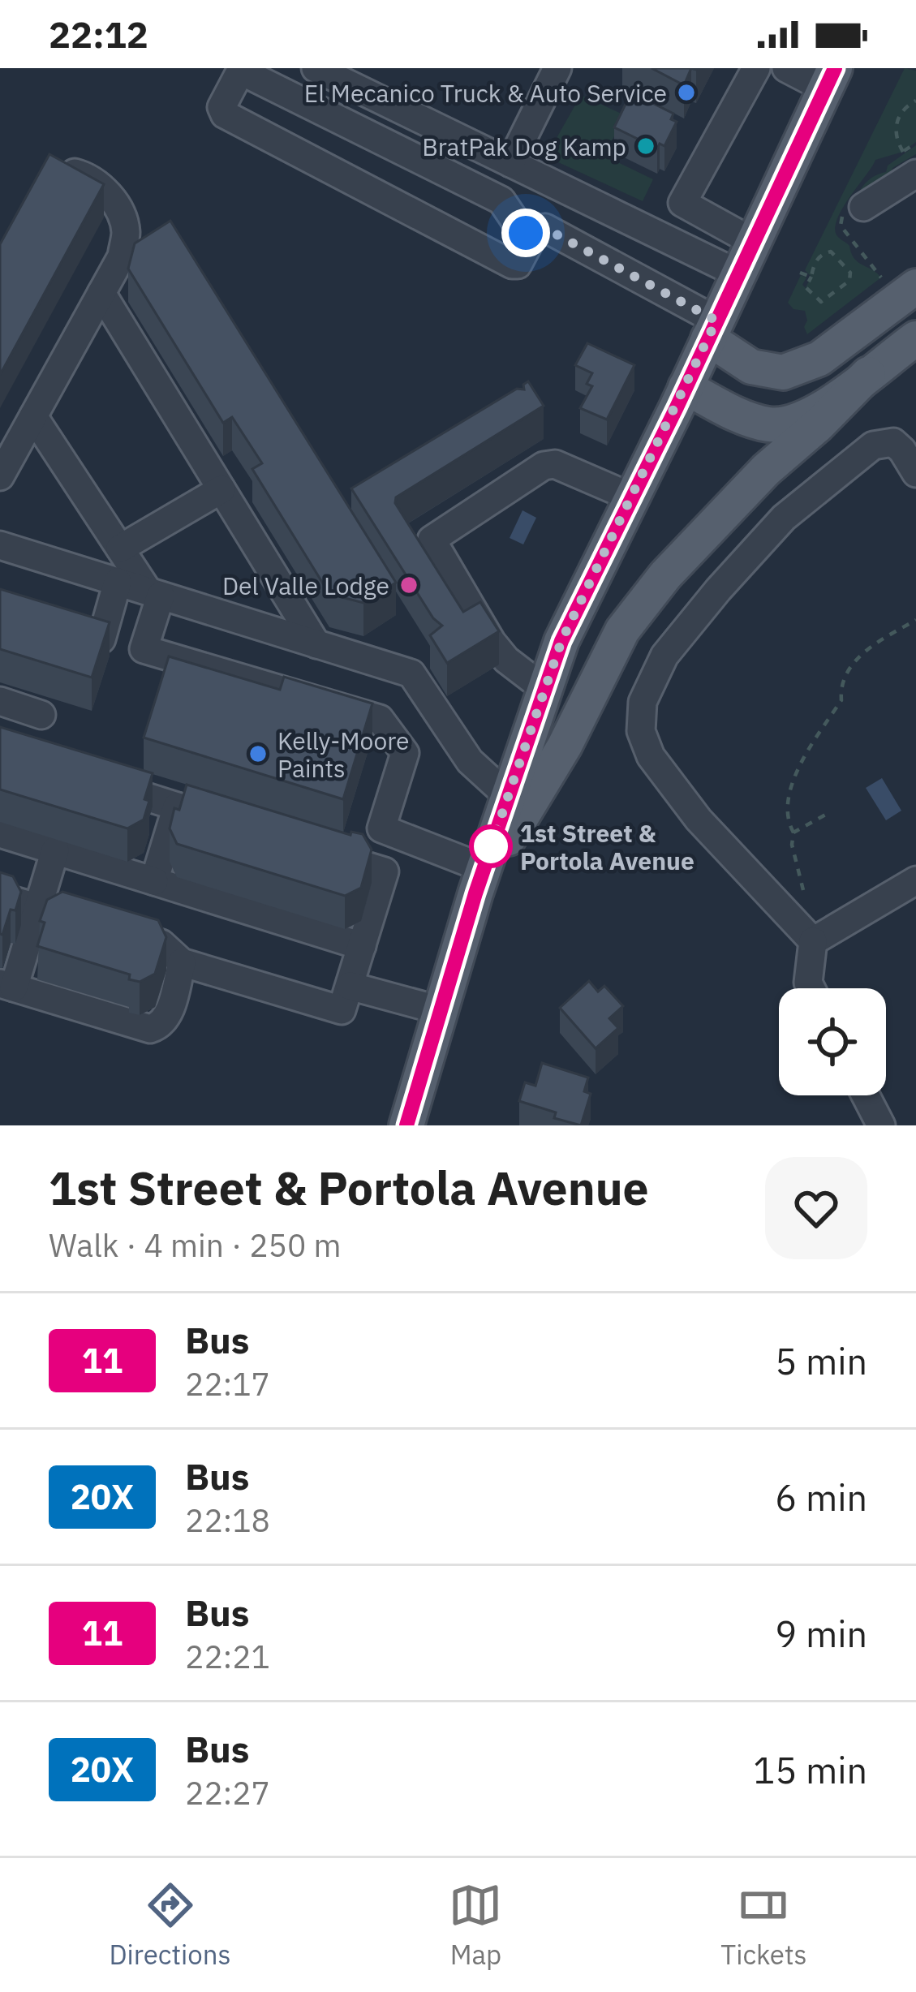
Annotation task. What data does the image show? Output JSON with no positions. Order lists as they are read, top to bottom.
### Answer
{
  "places": [
    "El Mecanico Truck & Auto Service",
    "BratPak Dog Kamp",
    "Del Valle Lodge",
    "Kelly-Moore Paints",
    "1st Street & Portola Avenue"
  ],
  "lines": ["bus line 11"],
  "page": {
    "status": "22:12",
    "heading": ["1st Street & Portola Avenue", "Walk · 4 min · 250 m"],
    "list": [
      {
        "mark": "11",
        "name": "Bus",
        "note": "22:17",
        "value": "5 min"
      },
      {
        "mark": "20X",
        "name": "Bus",
        "note": "22:18",
        "value": "6 min"
      },
      {
        "mark": "11",
        "name": "Bus",
        "note": "22:21",
        "value": "9 min"
      },
      {
        "mark": "20X",
        "name": "Bus",
        "note": "22:27",
        "value": "15 min"
      }
    ],
    "tabs": ["Directions", "Map", "Tickets"]
  }
}
